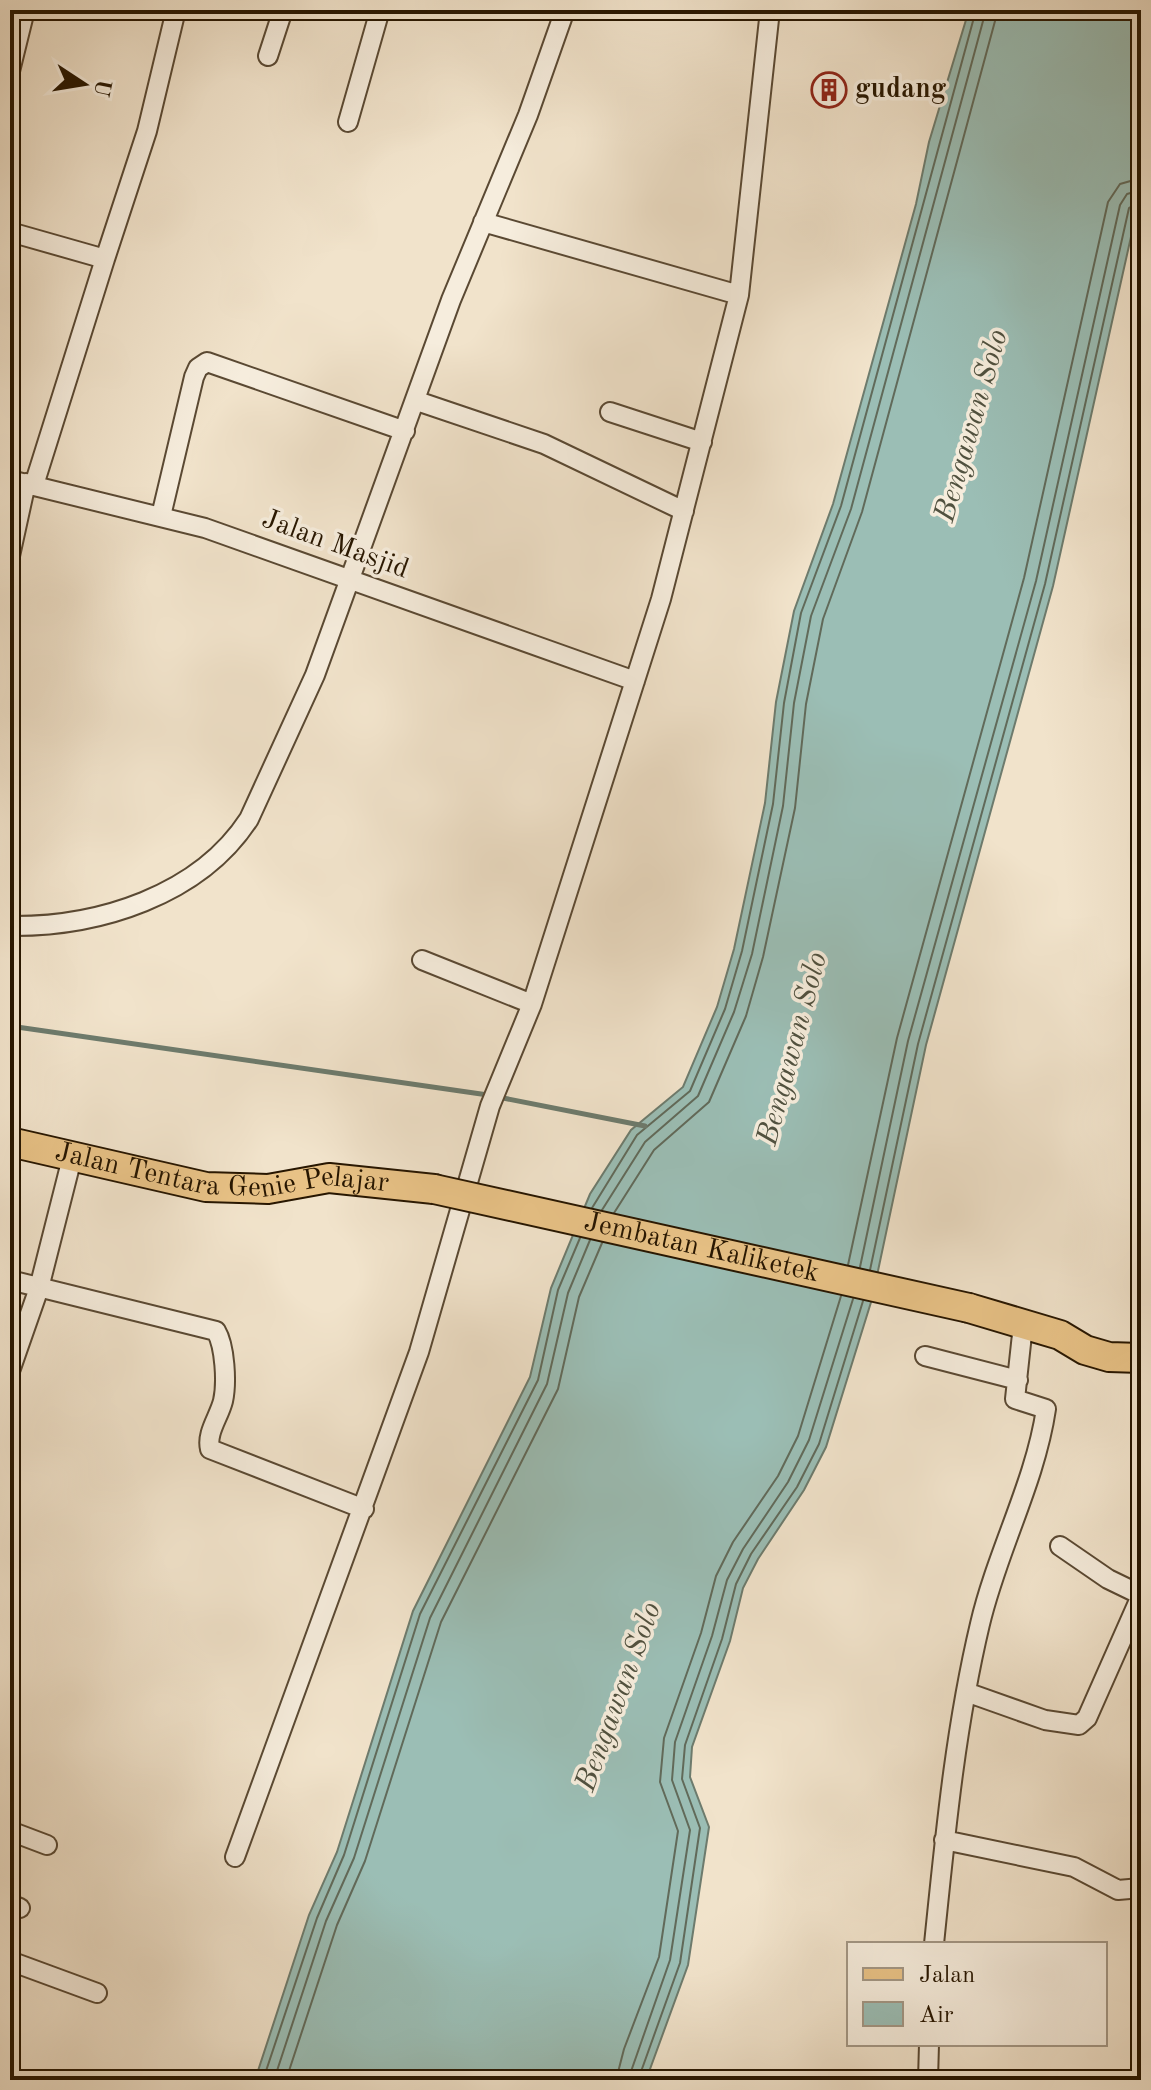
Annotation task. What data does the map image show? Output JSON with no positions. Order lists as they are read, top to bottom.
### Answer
{
  "streets": {
    "main road": ["Jalan Tentara Genie Pelajar", "Jembatan Kaliketek"],
    "street": ["Jalan Masjid"]
  },
  "crossings": [
    ["Jalan Tentara Genie Pelajar", "Jembatan Kaliketek"]
  ],
  "water": ["Bengawan Solo"],
  "places": {
    "building": ["gudang"]
  },
  "legend": ["Jalan", "Air"],
  "north": "right"
}
